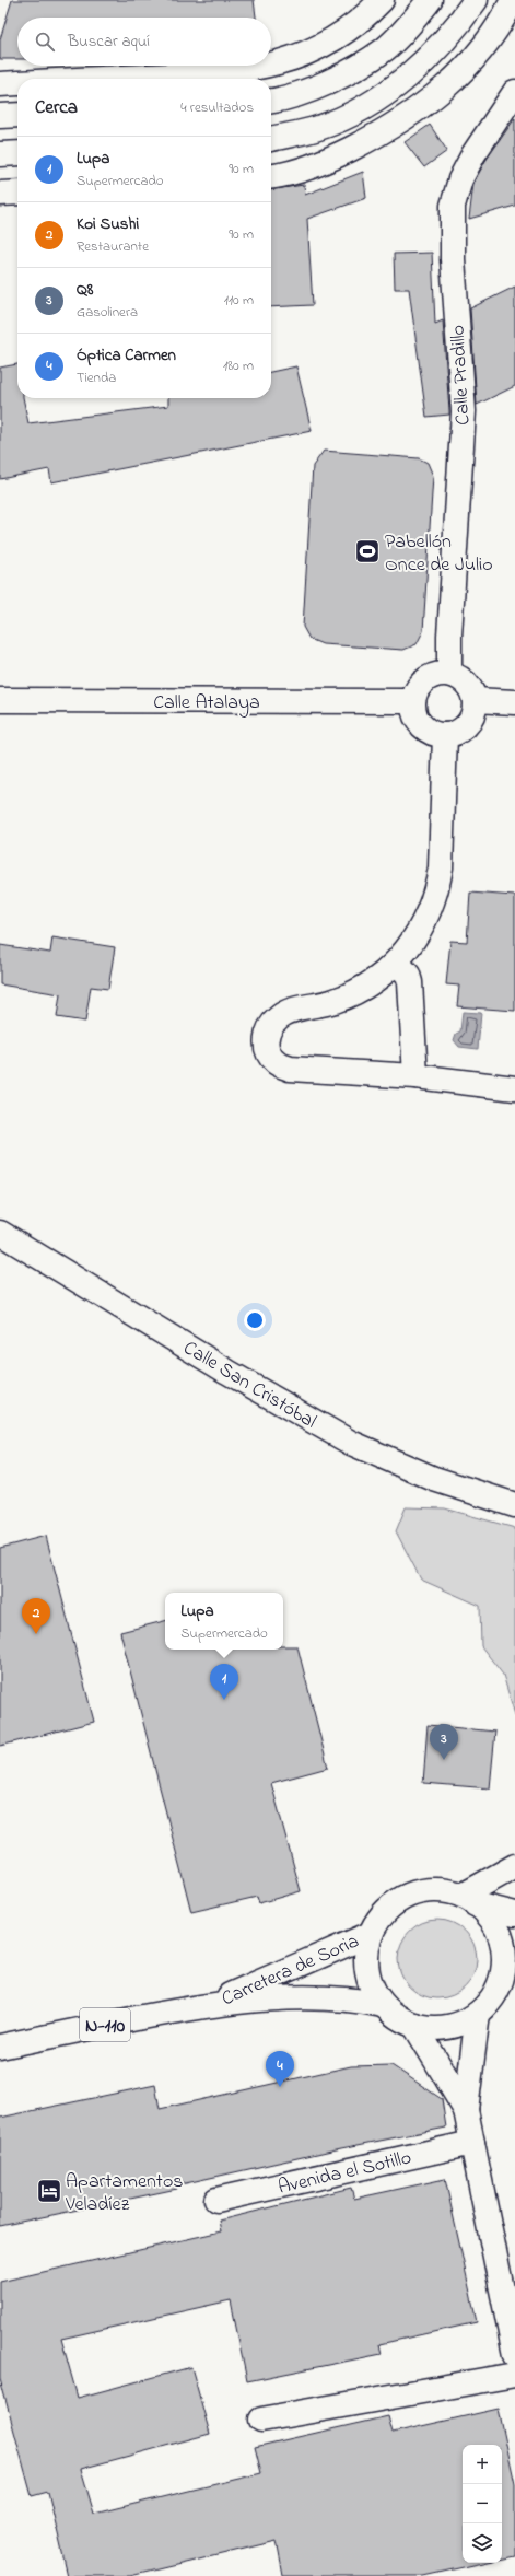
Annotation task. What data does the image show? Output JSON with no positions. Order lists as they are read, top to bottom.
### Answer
{
  "streets": {
    "main road": [
      "Calle Pradillo",
      "Calle Atalaya",
      "Calle San Cristóbal",
      "Carretera de Soria",
      "N-110",
      "Avenida el Sotillo"
    ]
  },
  "crossings": [
    ["Calle Pradillo", "Calle Atalaya"],
    ["Carretera de Soria", "N-110"]
  ],
  "places": {
    "sports": ["Pabellón Once de Julio"],
    "hotel": ["Apartamentos Veladíez"]
  },
  "page": {
    "search": "Buscar aquí",
    "heading": ["Cerca", "4 resultados"],
    "list": [
      {
        "mark": "1",
        "name": "Lupa",
        "note": "Supermercado",
        "value": "90 m"
      },
      {
        "mark": "2",
        "name": "Koi Sushi",
        "note": "Restaurante",
        "value": "90 m"
      },
      {
        "mark": "3",
        "name": "Q8",
        "note": "Gasolinera",
        "value": "110 m"
      },
      {
        "mark": "4",
        "name": "Óptica Carmen",
        "note": "Tienda",
        "value": "180 m"
      }
    ],
    "popup": ["Lupa", "Supermercado"],
    "pins": [
      "2",
      "1",
      "3",
      "4"
    ],
    "map_buttons": ["+", "−"]
  }
}
